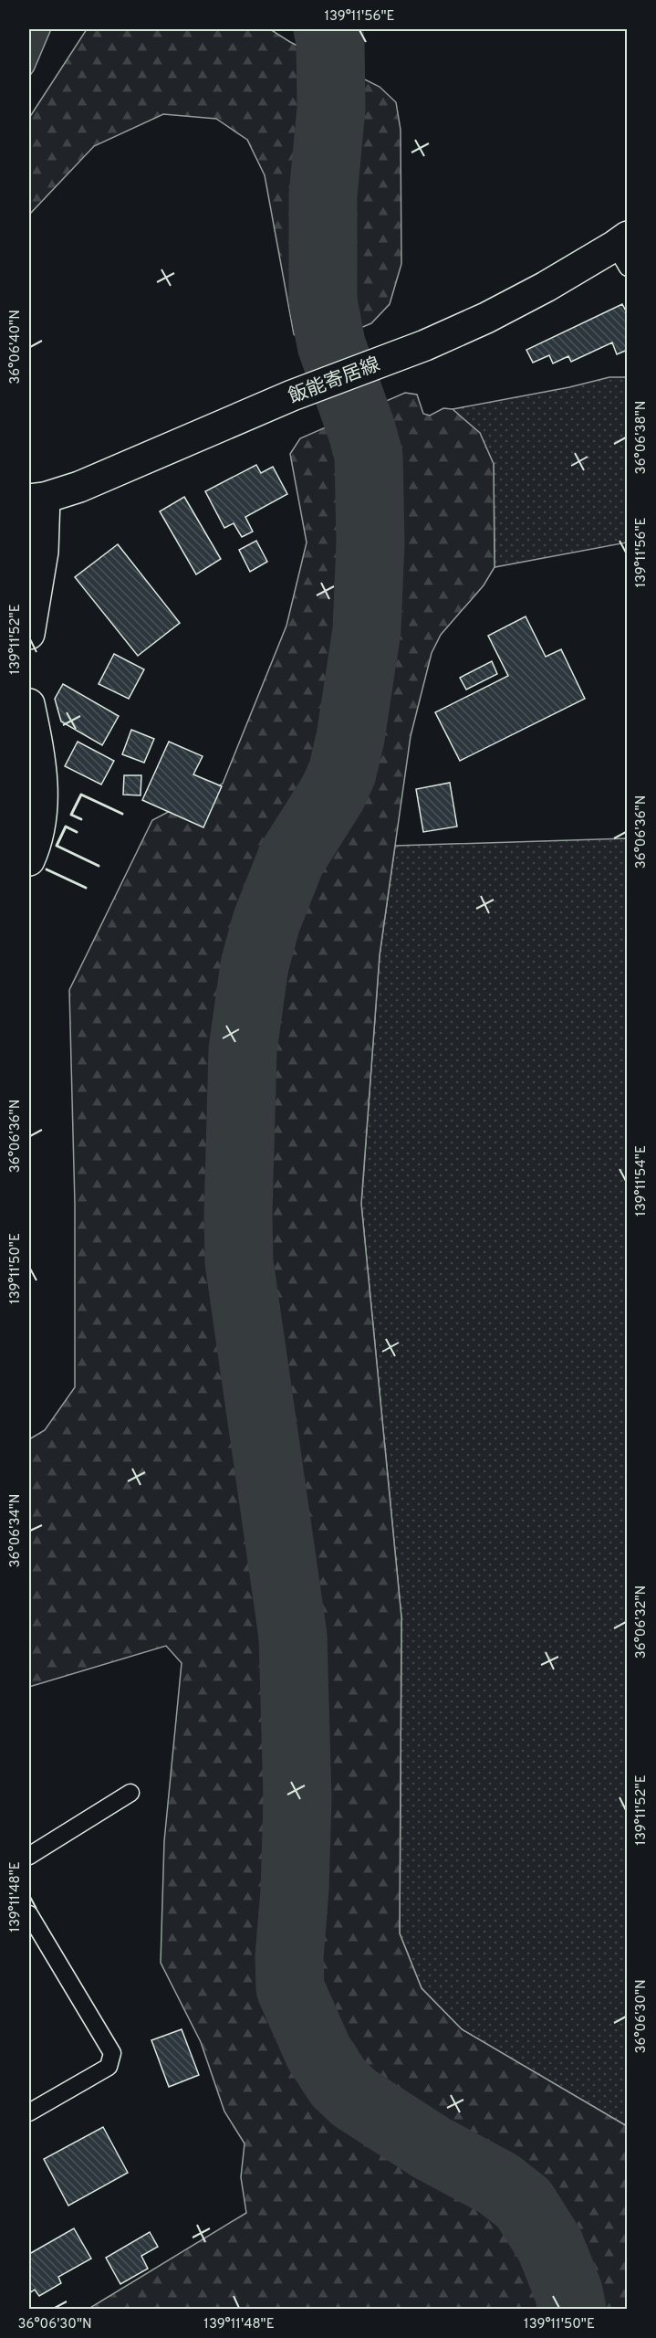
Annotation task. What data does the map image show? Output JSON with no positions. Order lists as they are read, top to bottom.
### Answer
{
  "streets": {
    "main road": ["飯能寄居線"]
  },
  "coordinates": [
    "139°11'56\"E",
    "36°06'40\"N",
    "36°06'38\"N",
    "139°11'52\"E",
    "36°06'36\"N",
    "139°11'54\"E",
    "139°11'50\"E",
    "36°06'34\"N",
    "36°06'32\"N",
    "139°11'48\"E",
    "36°06'30\"N"
  ]
}
